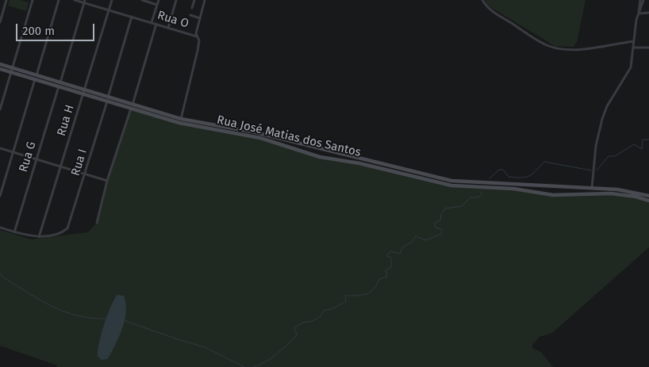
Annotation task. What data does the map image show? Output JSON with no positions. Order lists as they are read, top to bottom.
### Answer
{
  "streets": {
    "main road": ["Rua José Matias dos Santos"],
    "street": [
      "Rua O",
      "Rua H",
      "Rua G",
      "Rua I"
    ]
  },
  "crossings": [
    ["Rua O", "Rua H"],
    ["Rua O", "Rua G"],
    ["Rua O", "Rua I"],
    ["Rua H", "Rua José Matias dos Santos"],
    ["Rua H", "Rua I"],
    ["Rua José Matias dos Santos", "Rua G"],
    ["Rua José Matias dos Santos", "Rua I"]
  ],
  "scale_bar": "200 m"
}
